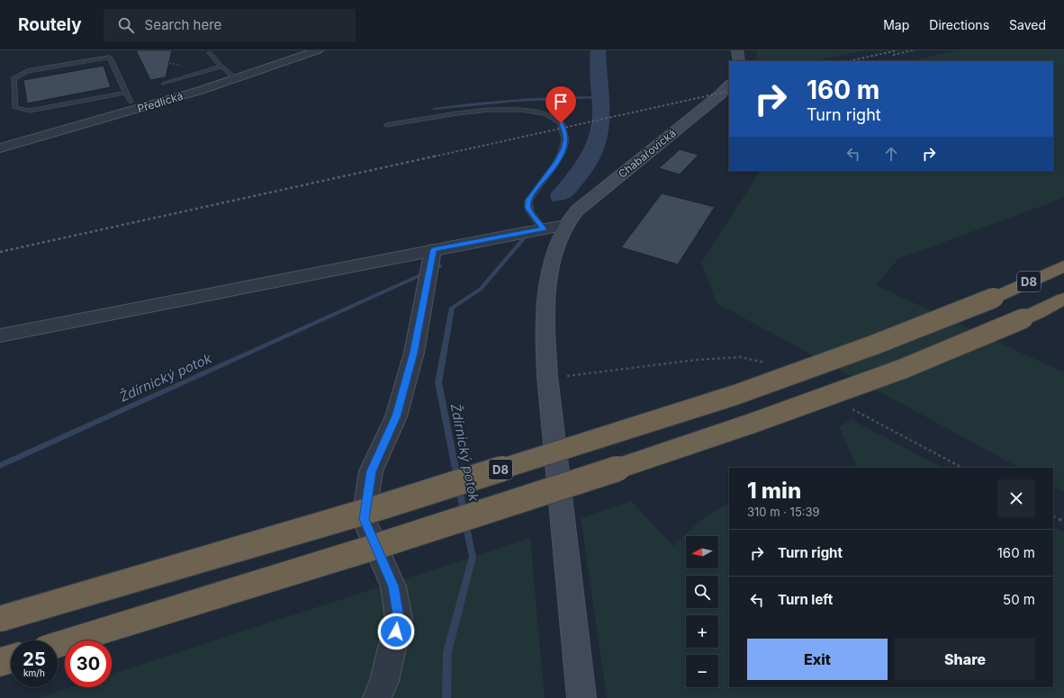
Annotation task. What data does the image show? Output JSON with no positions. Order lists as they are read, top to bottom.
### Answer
{
  "streets": {
    "highway": ["D8"],
    "main road": ["Chabařovická"],
    "street": ["Předlická"]
  },
  "water": ["Ždírnický potok"],
  "north": "left",
  "page": {
    "header": "Routely",
    "search": "Search here",
    "nav": ["Map", "Directions", "Saved"],
    "turn": ["160 m", "Turn right"],
    "heading": ["1 min", "310 m · 15:39"],
    "list": [
      {
        "name": "Turn right",
        "value": "160 m"
      },
      {
        "name": "Turn left",
        "value": "50 m"
      }
    ],
    "map_buttons": ["+", "−"],
    "buttons": ["Exit", "Share"],
    "speed": "25 km/h",
    "limit": "30"
  }
}
